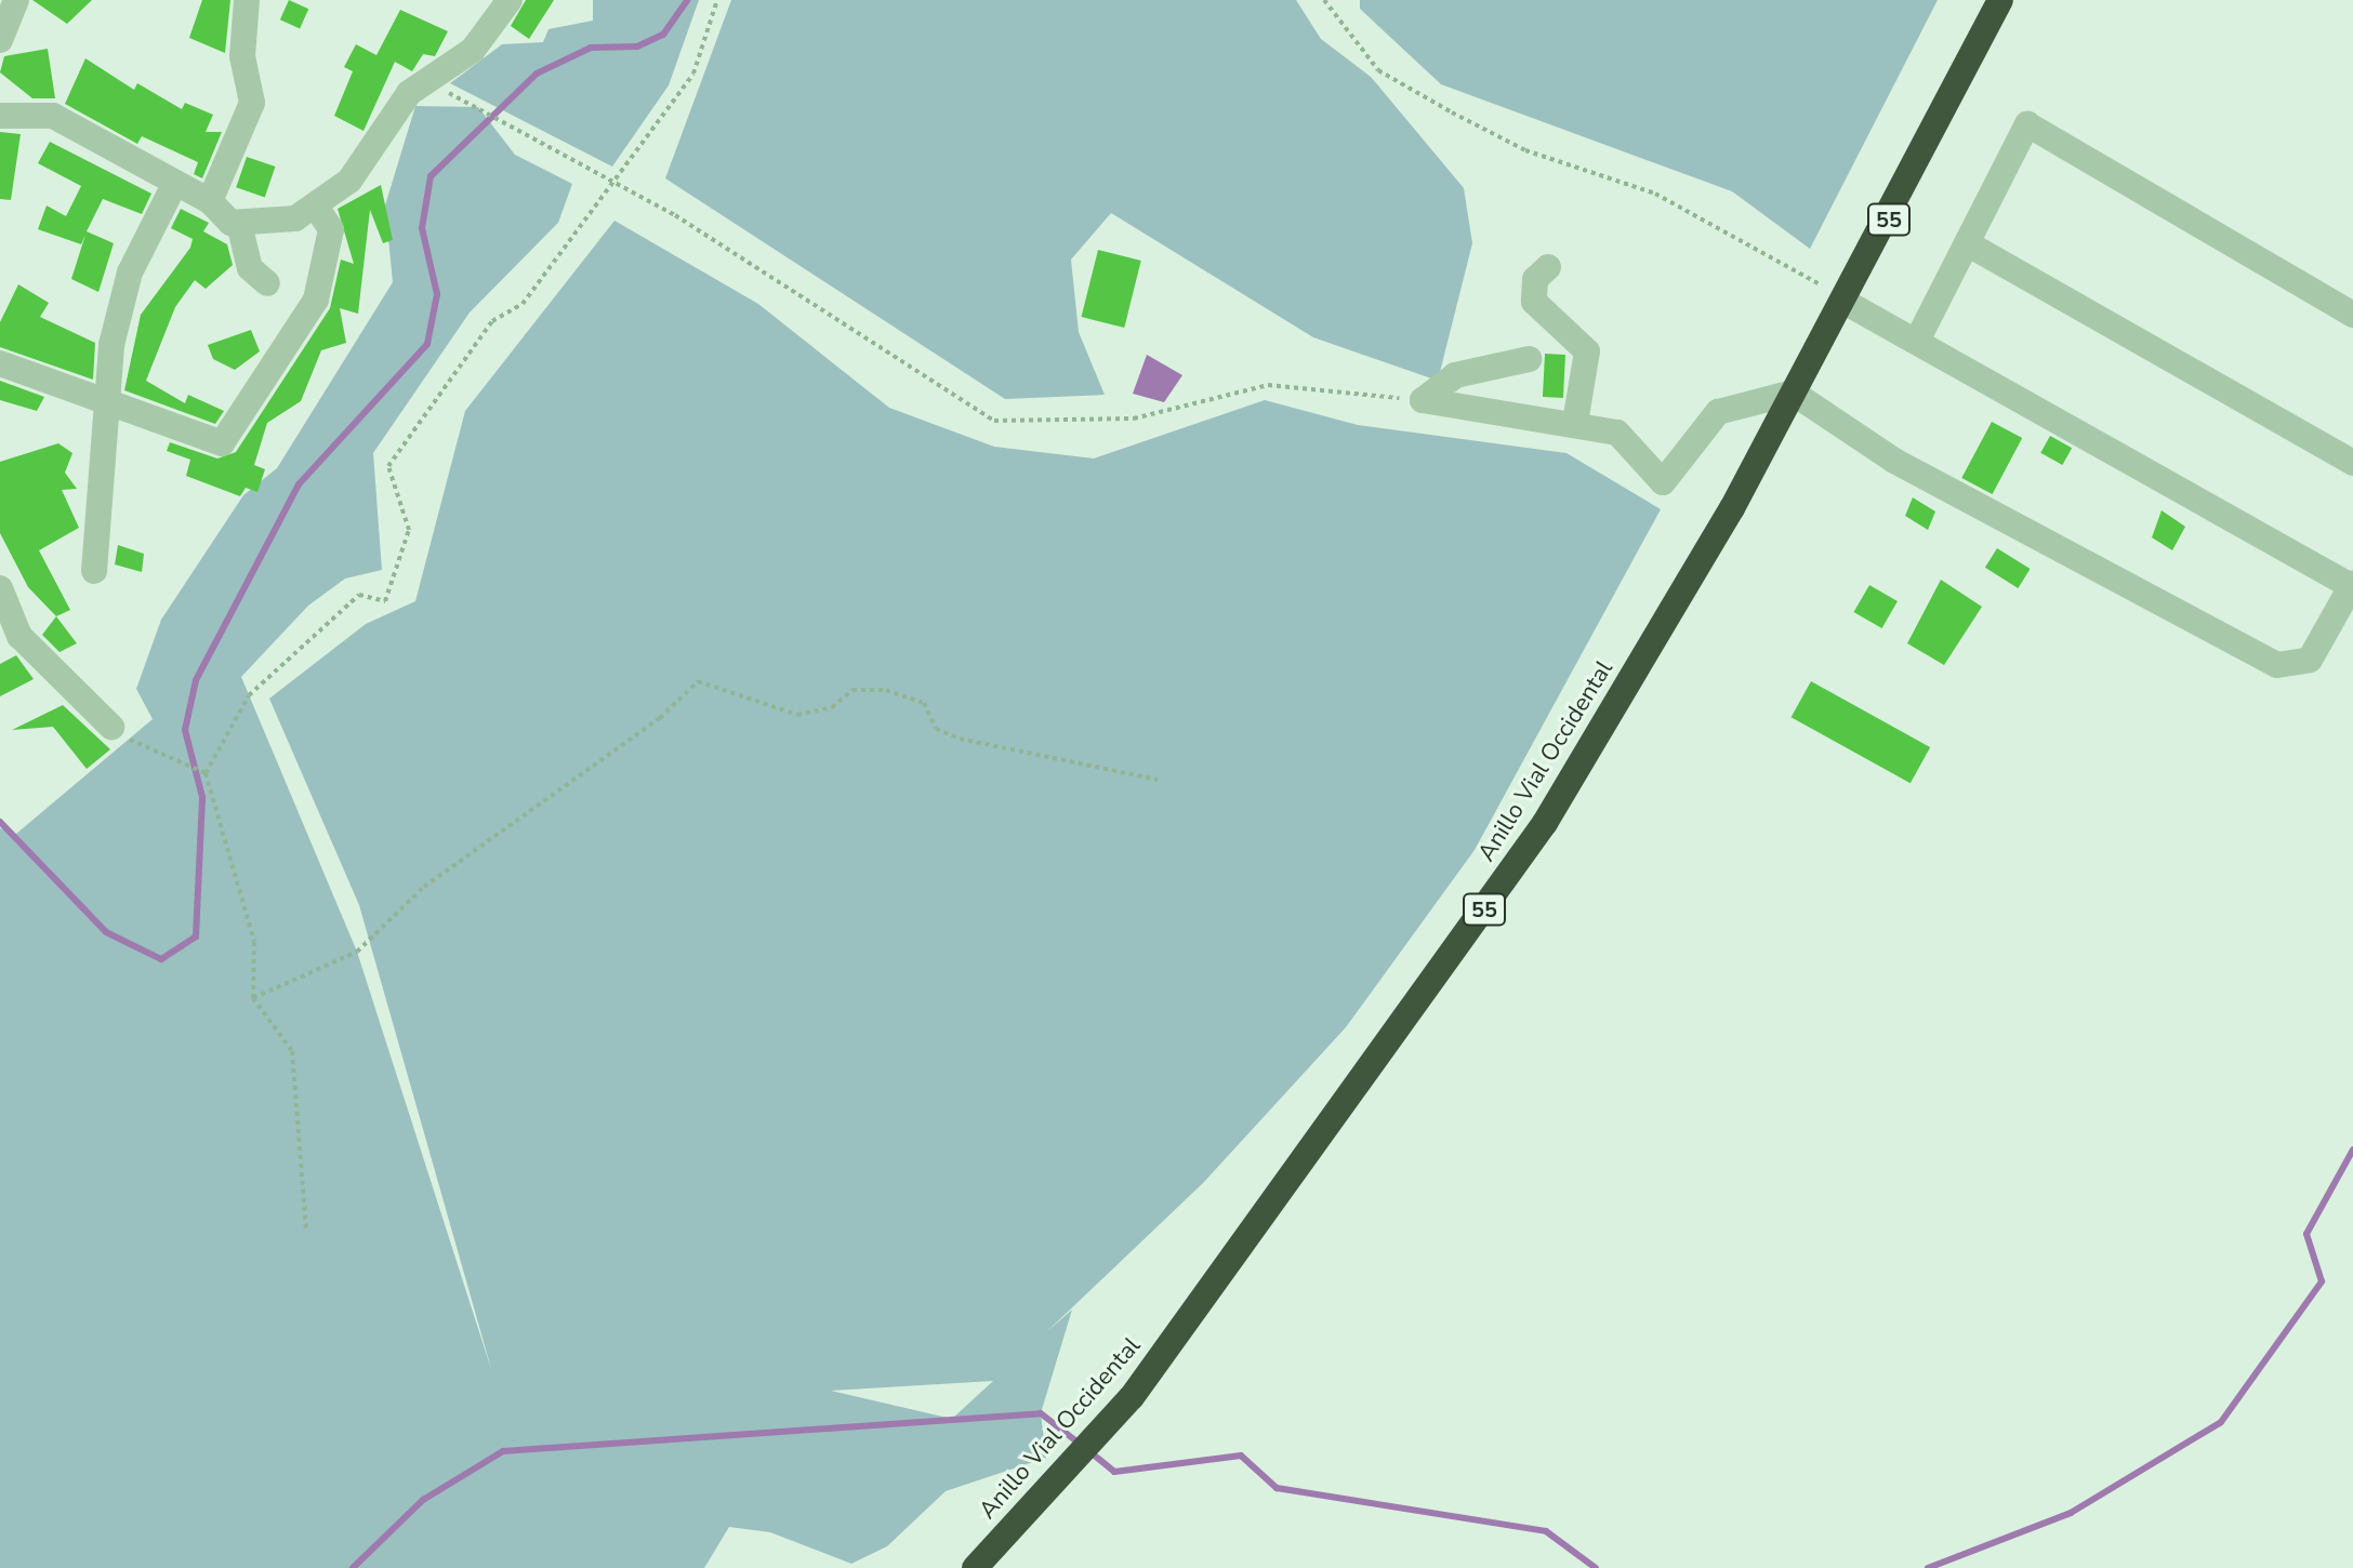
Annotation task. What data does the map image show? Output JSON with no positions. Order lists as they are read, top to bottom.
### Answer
{
  "streets": {
    "highway": ["55", "Anillo Vial Occidental"]
  }
}
